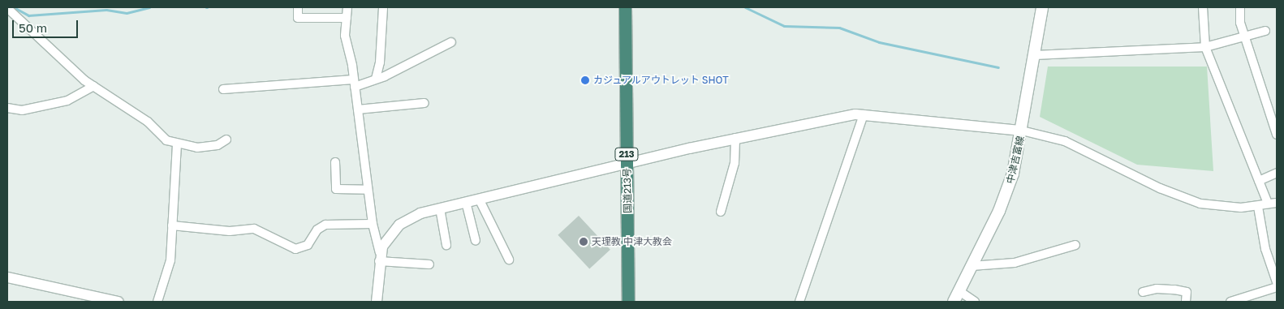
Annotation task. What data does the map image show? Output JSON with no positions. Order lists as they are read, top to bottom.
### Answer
{
  "streets": {
    "highway": ["213", "国道213号"],
    "main road": ["中津吉富線"]
  },
  "places": ["カジュアルアウトレット SHOT", "天理教 中津大教会"],
  "scale_bar": "50 m"
}
